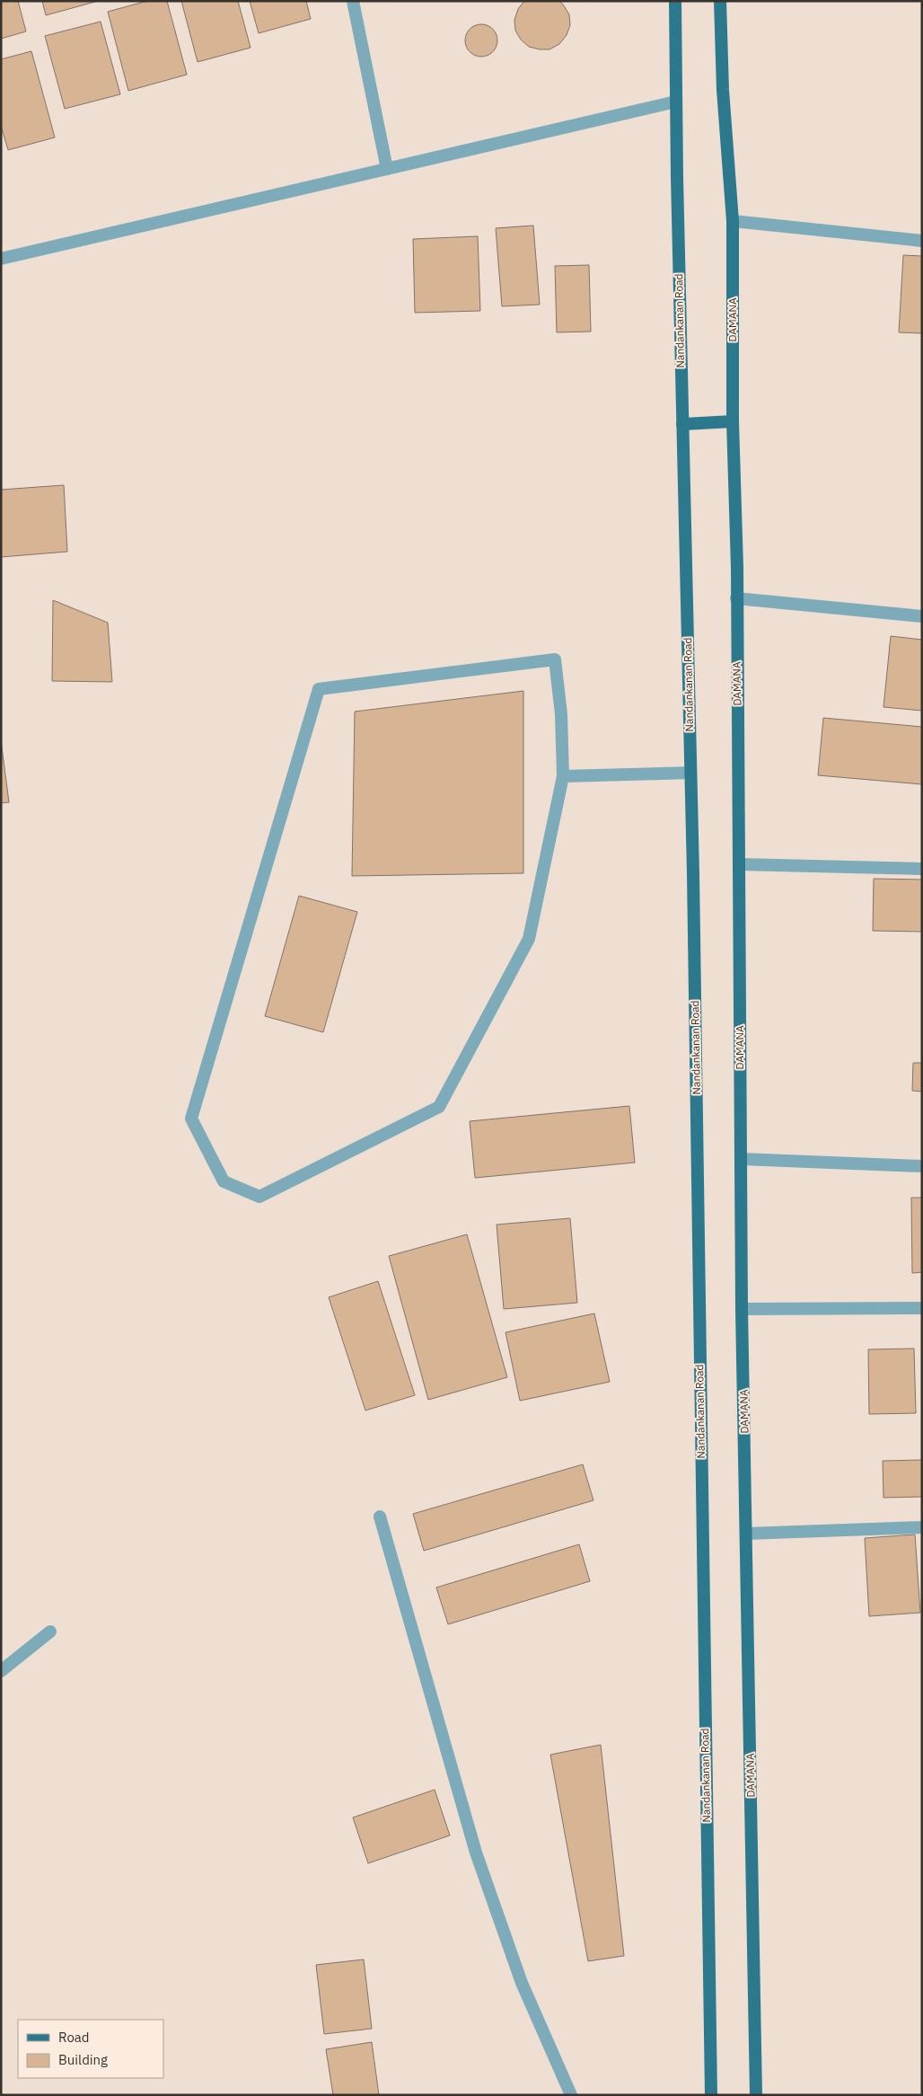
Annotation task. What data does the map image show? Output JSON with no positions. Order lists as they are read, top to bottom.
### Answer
{
  "streets": {
    "main road": ["DAMANA", "Nandankanan Road"]
  },
  "legend": ["Road", "Building"]
}
